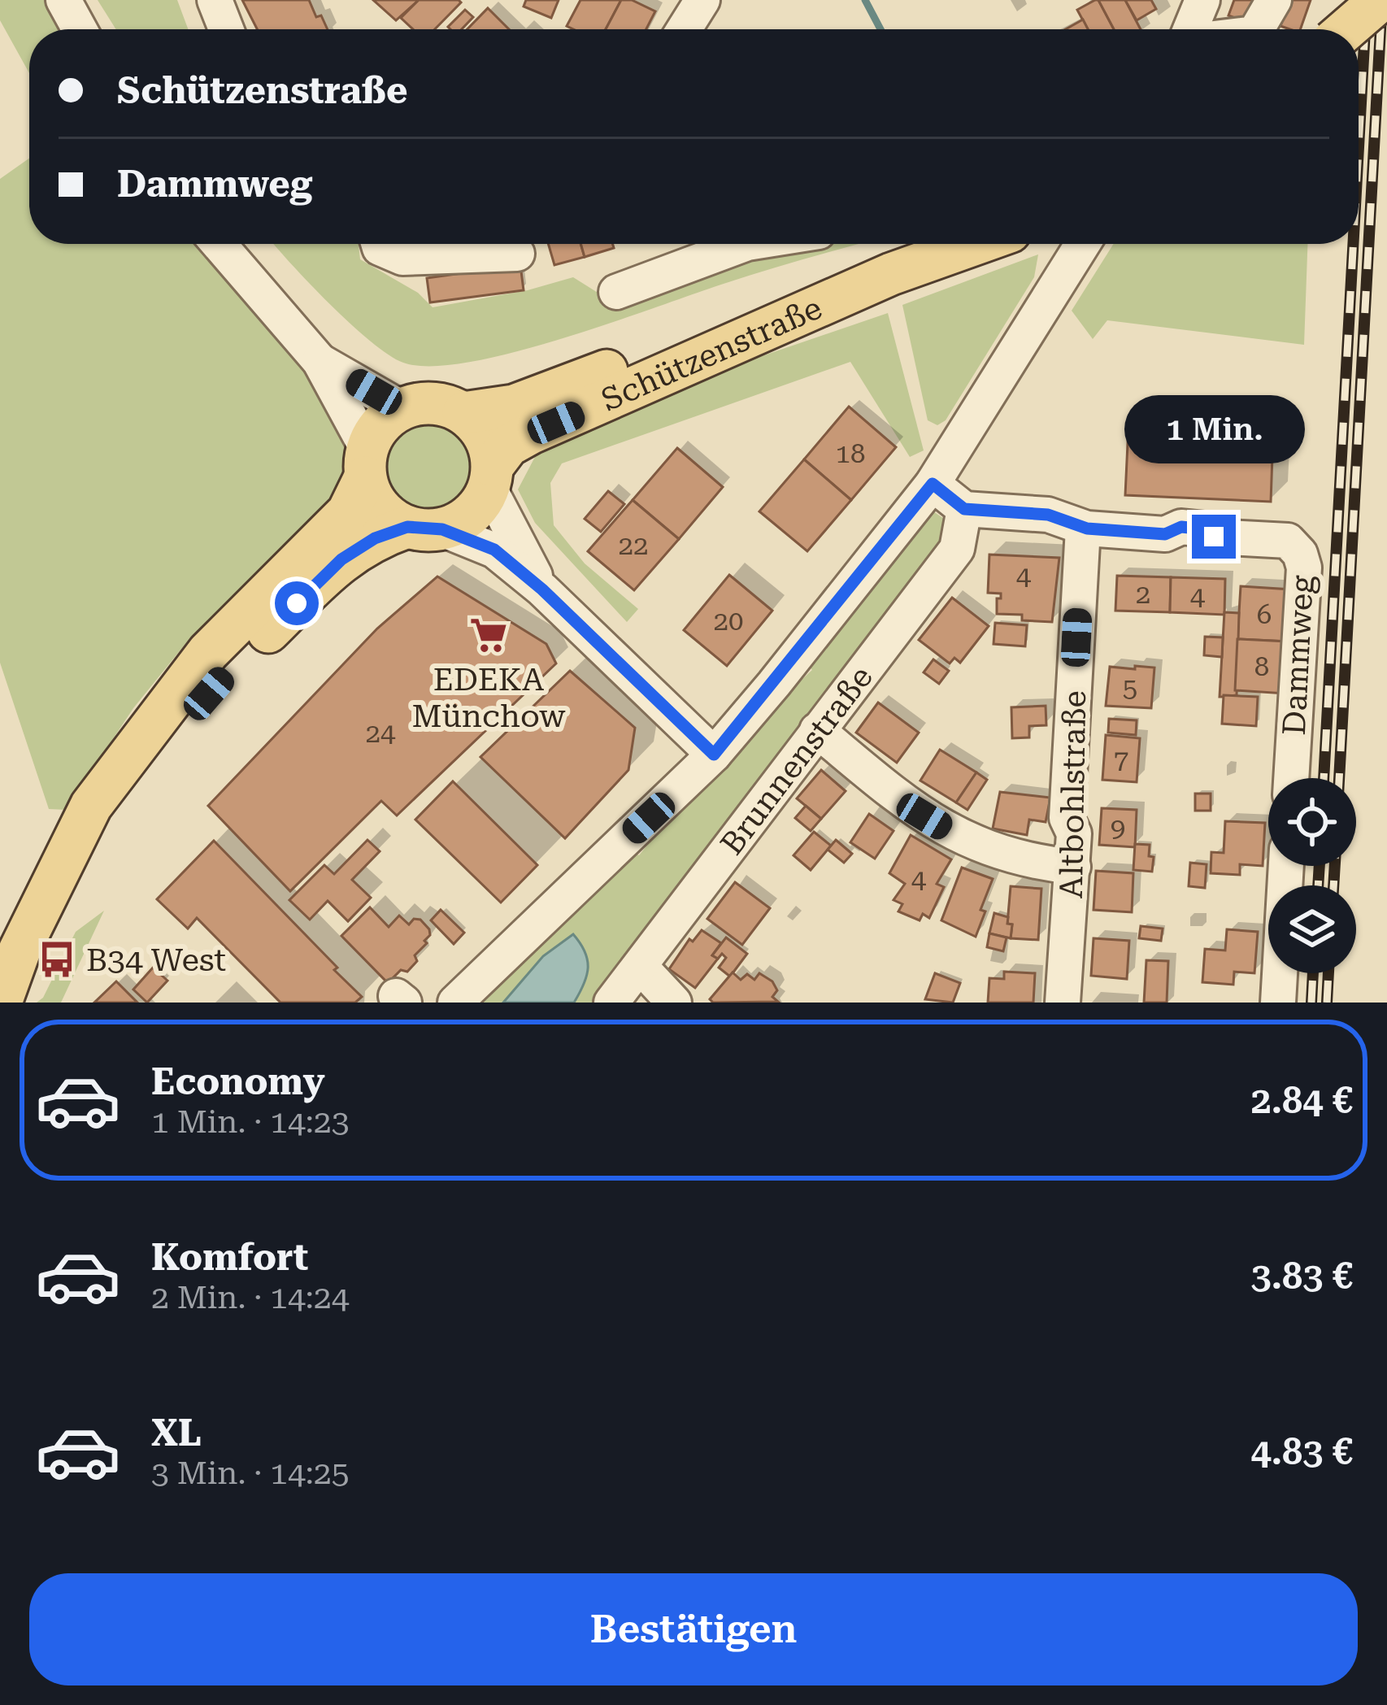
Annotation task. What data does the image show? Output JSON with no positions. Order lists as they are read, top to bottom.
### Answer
{
  "streets": {
    "main road": ["Schützenstraße"],
    "street": ["Dammweg", "Brunnenstraße", "Altbohlstraße"]
  },
  "crossings": [
    ["Dammweg", "Brunnenstraße"],
    ["Dammweg", "Altbohlstraße"]
  ],
  "places": {
    "supermarket": ["EDEKA Münchow"],
    "bus stop": ["B34 West"]
  },
  "house_numbers": [
    "18",
    "22",
    "4",
    "2",
    "4",
    "6",
    "20",
    "8",
    "5",
    "24",
    "7",
    "9",
    "4"
  ],
  "page": {
    "banner": ["Schützenstraße", "Dammweg"],
    "bubble": "1 Min.",
    "list": [
      {
        "name": "Economy",
        "note": "1 Min. · 14:23",
        "value": "2.84 €"
      },
      {
        "name": "Komfort",
        "note": "2 Min. · 14:24",
        "value": "3.83 €"
      },
      {
        "name": "XL",
        "note": "3 Min. · 14:25",
        "value": "4.83 €"
      }
    ],
    "buttons": "Bestätigen"
  }
}
